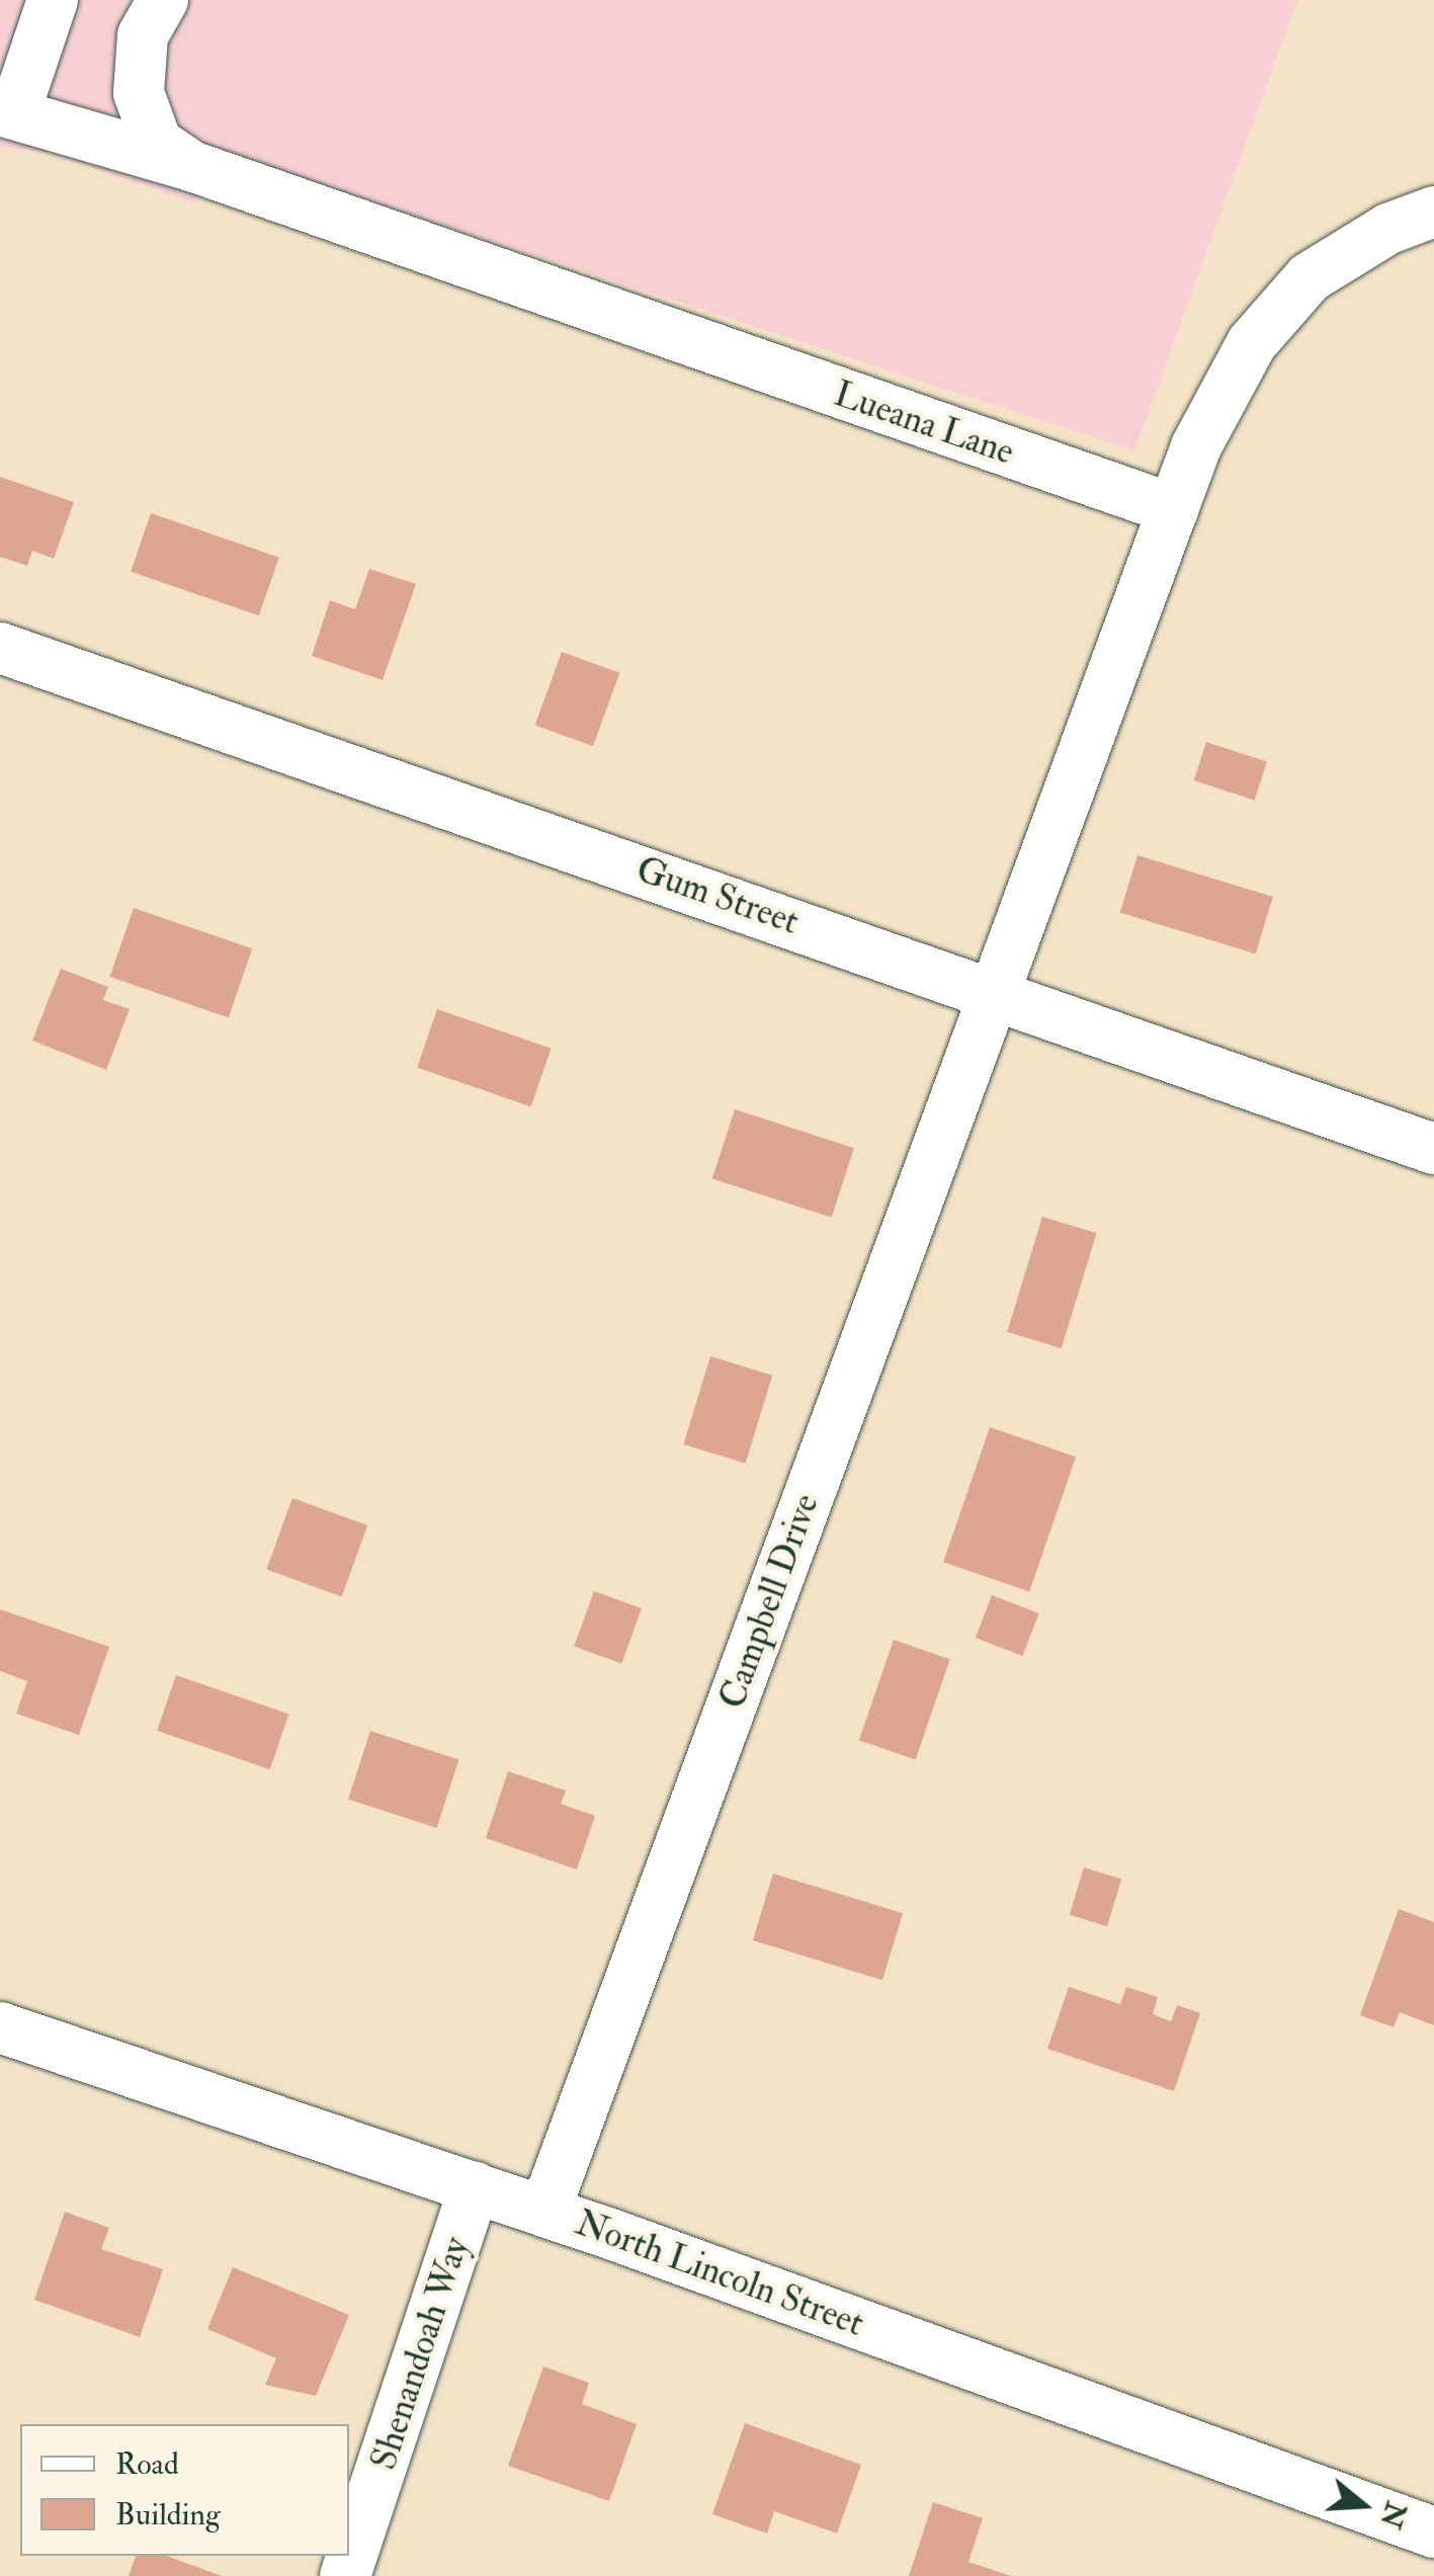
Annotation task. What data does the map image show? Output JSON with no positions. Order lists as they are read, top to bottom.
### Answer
{
  "streets": {
    "street": [
      "Lueana Lane",
      "Gum Street",
      "Campbell Drive",
      "North Lincoln Street",
      "Shenandoah Way"
    ]
  },
  "crossings": [
    ["Gum Street", "Campbell Drive"],
    ["Campbell Drive", "North Lincoln Street"],
    ["North Lincoln Street", "Shenandoah Way"]
  ],
  "legend": ["Road", "Building"],
  "north": "right"
}
